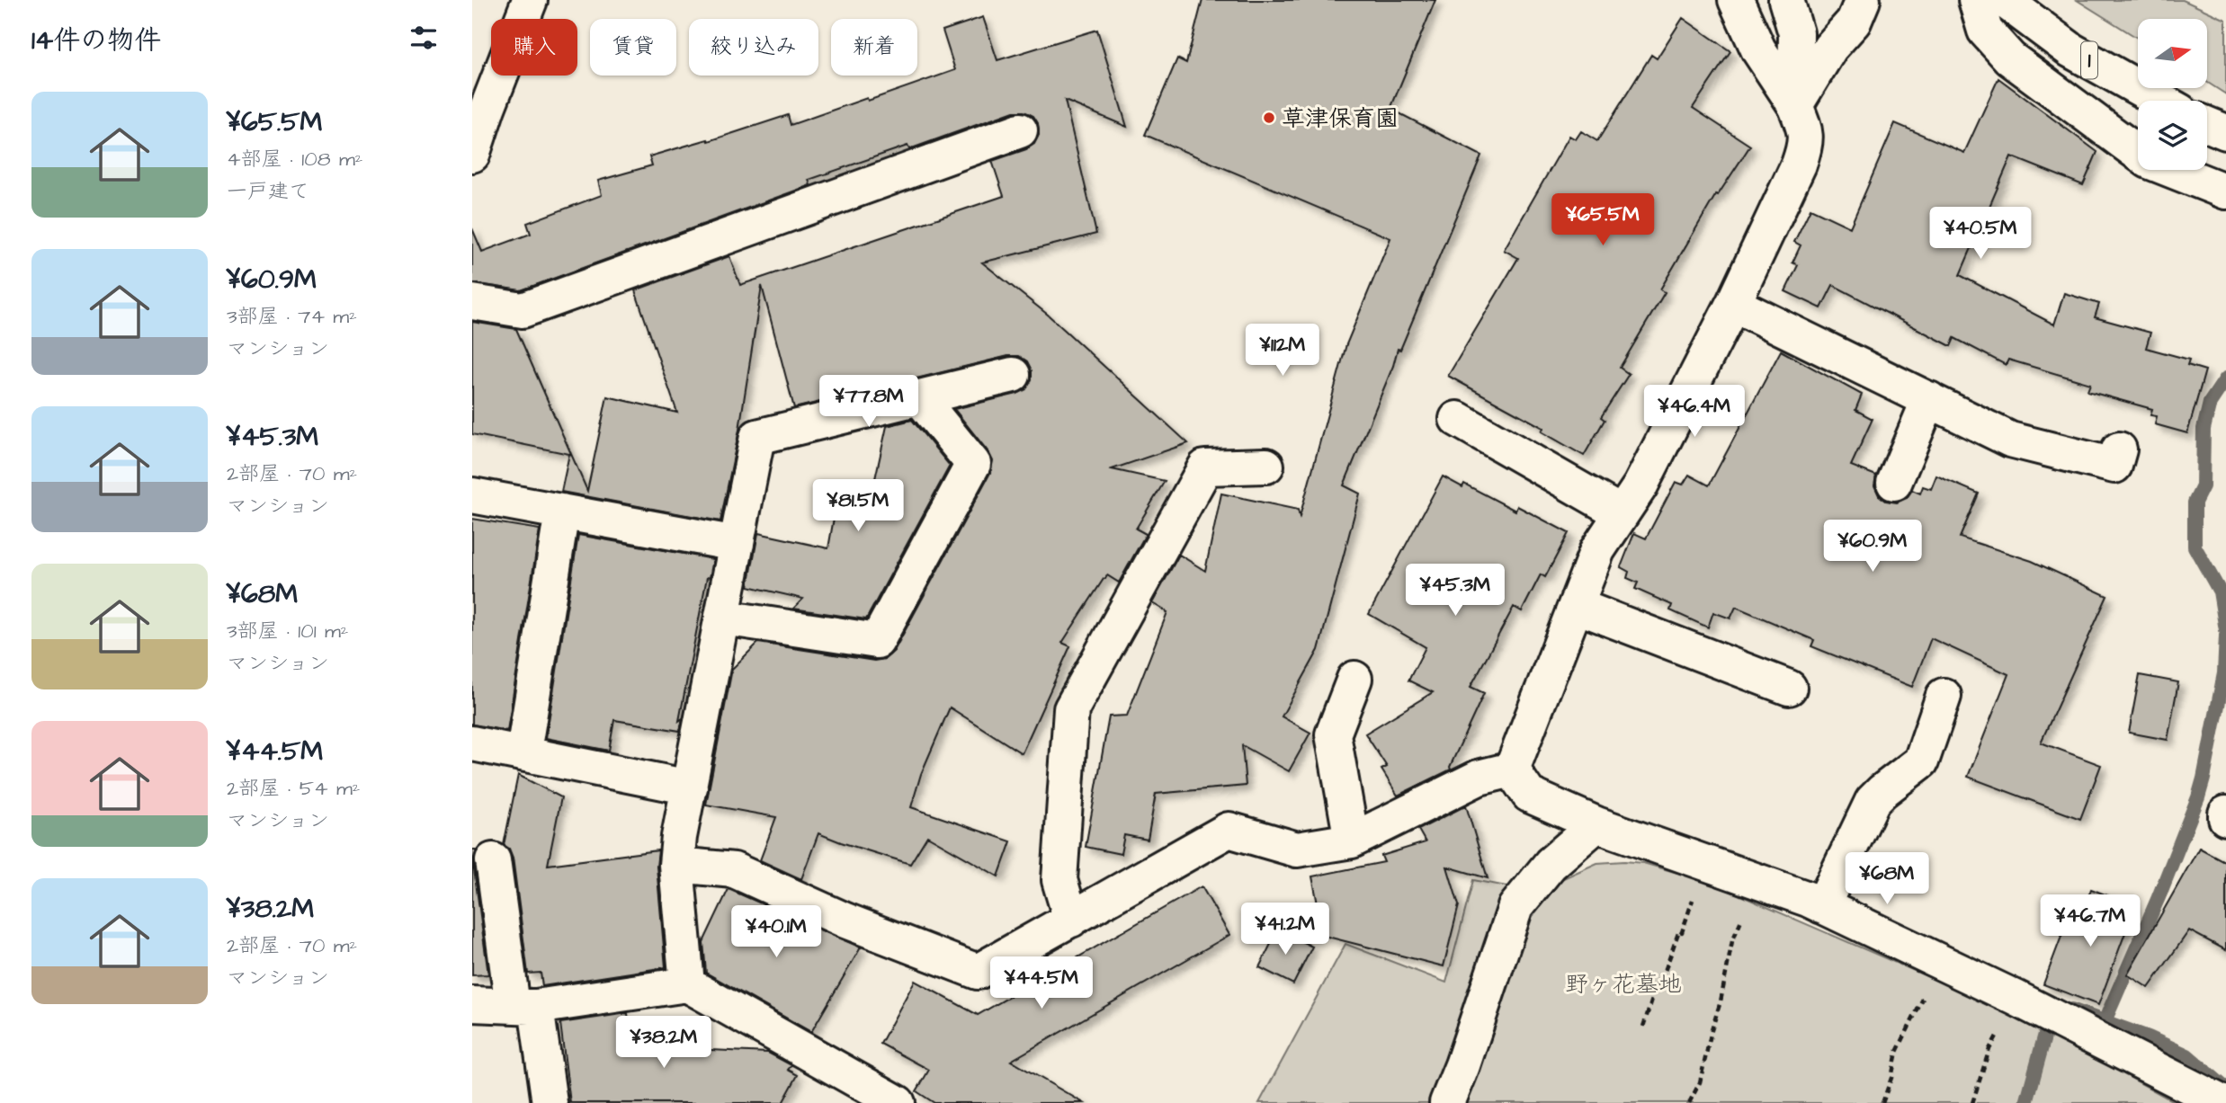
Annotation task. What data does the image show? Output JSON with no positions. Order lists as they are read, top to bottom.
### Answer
{
  "streets": {
    "main road": ["1"]
  },
  "parks": ["野ヶ花墓地"],
  "places": ["草津保育園"],
  "north": "right",
  "page": {
    "heading": "14件の物件",
    "chip": [
      "購入",
      "賃貸",
      "絞り込み",
      "新着"
    ],
    "list": [
      {
        "name": "¥65.5M",
        "note": "4部屋 · 108 m² · 一戸建て"
      },
      {
        "name": "¥60.9M",
        "note": "3部屋 · 74 m² · マンション"
      },
      {
        "name": "¥45.3M",
        "note": "2部屋 · 70 m² · マンション"
      },
      {
        "name": "¥68M",
        "note": "3部屋 · 101 m² · マンション"
      },
      {
        "name": "¥44.5M",
        "note": "2部屋 · 54 m² · マンション"
      },
      {
        "name": "¥38.2M",
        "note": "2部屋 · 70 m² · マンション"
      }
    ],
    "price": [
      "¥65.5M",
      "¥40.5M",
      "¥112M",
      "¥77.8M",
      "¥46.4M",
      "¥81.5M",
      "¥60.9M",
      "¥45.3M",
      "¥68M",
      "¥46.7M",
      "¥41.2M",
      "¥40.1M",
      "¥44.5M",
      "¥38.2M"
    ]
  }
}
